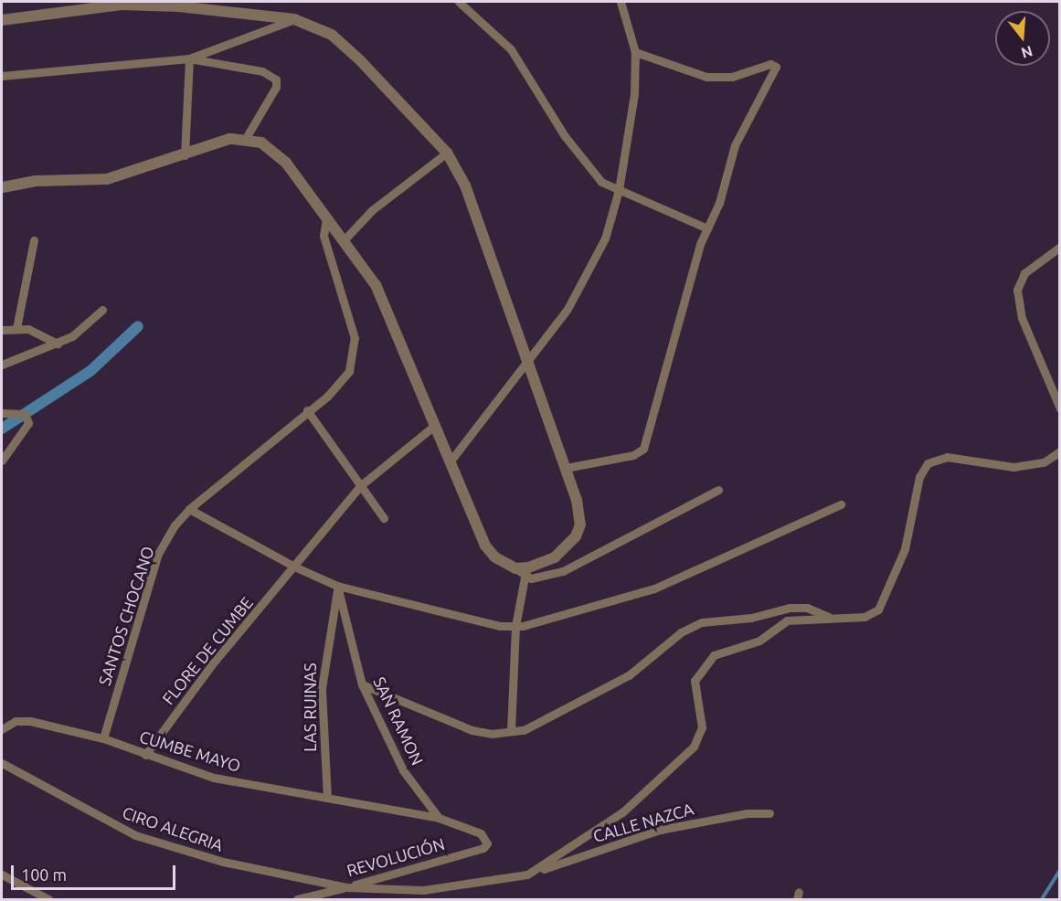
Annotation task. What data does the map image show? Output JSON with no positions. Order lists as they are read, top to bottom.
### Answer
{
  "streets": {
    "street": [
      "SANTOS CHOCANO",
      "FLORE DE CUMBE",
      "LAS RUINAS",
      "SAN RAMON",
      "CUMBE MAYO",
      "CALLE NAZCA",
      "CIRO ALEGRIA",
      "REVOLUCIÓN"
    ]
  },
  "crossings": [
    ["SANTOS CHOCANO", "CUMBE MAYO"],
    ["FLORE DE CUMBE", "CUMBE MAYO"],
    ["LAS RUINAS", "SAN RAMON"],
    ["LAS RUINAS", "CUMBE MAYO"],
    ["SAN RAMON", "CUMBE MAYO"],
    ["SAN RAMON", "REVOLUCIÓN"],
    ["CUMBE MAYO", "REVOLUCIÓN"],
    ["CIRO ALEGRIA", "REVOLUCIÓN"]
  ],
  "scale_bar": "100 m",
  "north": "bottom"
}
